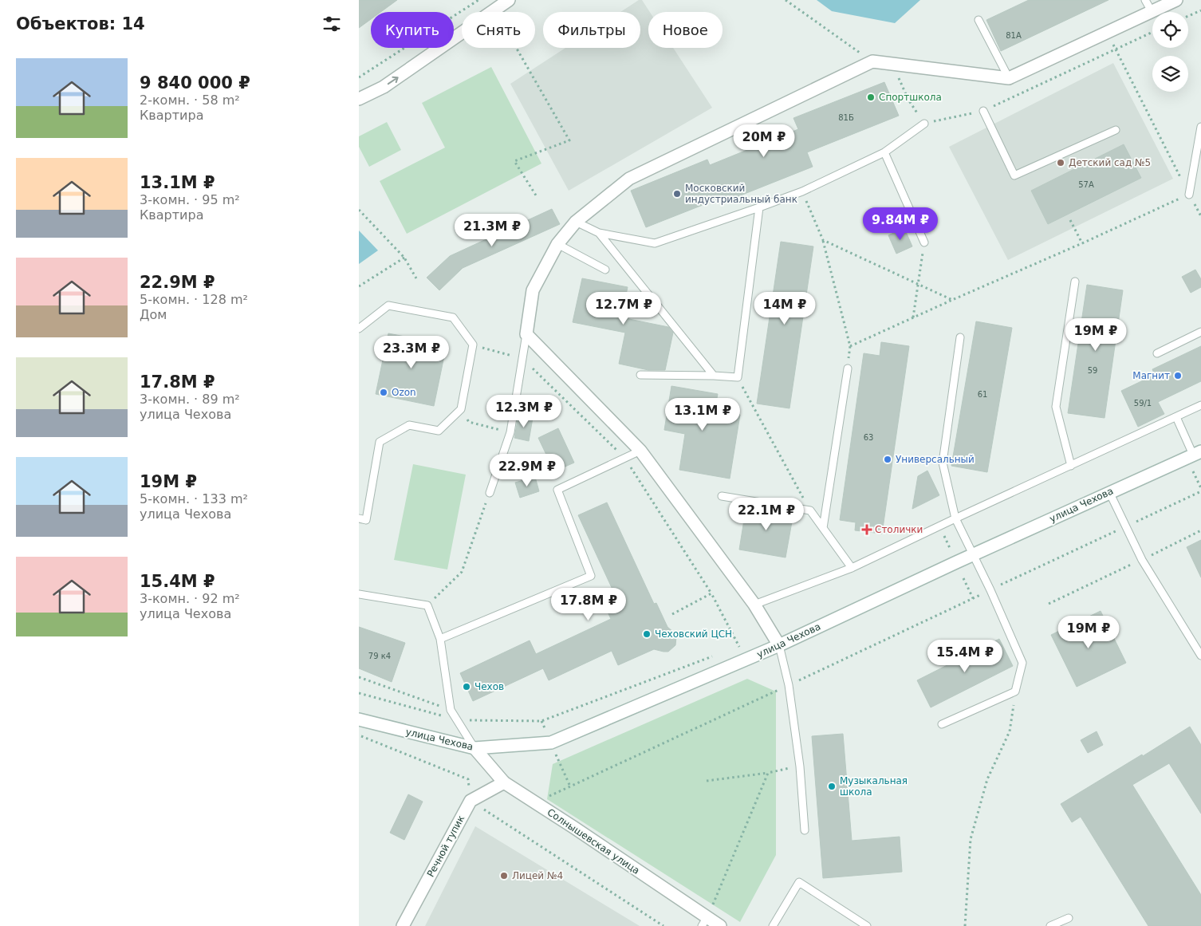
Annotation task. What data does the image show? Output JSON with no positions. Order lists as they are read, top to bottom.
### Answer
{
  "streets": {
    "street": ["улица Чехова", "Солнышевская улица", "Речной тупик"]
  },
  "crossings": [
    ["улица Чехова", "Солнышевская улица"]
  ],
  "places": {
    "other": [
      "Спортшкола",
      "Детский сад №5",
      "Московский индустриальный банк",
      "Магнит",
      "Ozon",
      "Универсальный",
      "Чеховский ЦСН",
      "Чехов",
      "Музыкальная школа",
      "Лицей №4"
    ],
    "health": ["Столички"]
  },
  "house_numbers": [
    "81А",
    "81Б",
    "57А",
    "59",
    "61",
    "59/1",
    "63",
    "79 к4"
  ],
  "page": {
    "heading": "Объектов: 14",
    "chip": [
      "Купить",
      "Снять",
      "Фильтры",
      "Новое"
    ],
    "list": [
      {
        "name": "9 840 000 ₽",
        "note": "2-комн. · 58 m² · Квартира"
      },
      {
        "name": "13.1M ₽",
        "note": "3-комн. · 95 m² · Квартира"
      },
      {
        "name": "22.9M ₽",
        "note": "5-комн. · 128 m² · Дом"
      },
      {
        "name": "17.8M ₽",
        "note": "3-комн. · 89 m² · улица Чехова"
      },
      {
        "name": "19M ₽",
        "note": "5-комн. · 133 m² · улица Чехова"
      },
      {
        "name": "15.4M ₽",
        "note": "3-комн. · 92 m² · улица Чехова"
      }
    ],
    "price": [
      "20M ₽",
      "9.84M ₽",
      "21.3M ₽",
      "12.7M ₽",
      "14M ₽",
      "19M ₽",
      "23.3M ₽",
      "12.3M ₽",
      "13.1M ₽",
      "22.9M ₽",
      "22.1M ₽",
      "17.8M ₽",
      "19M ₽",
      "15.4M ₽"
    ]
  }
}
